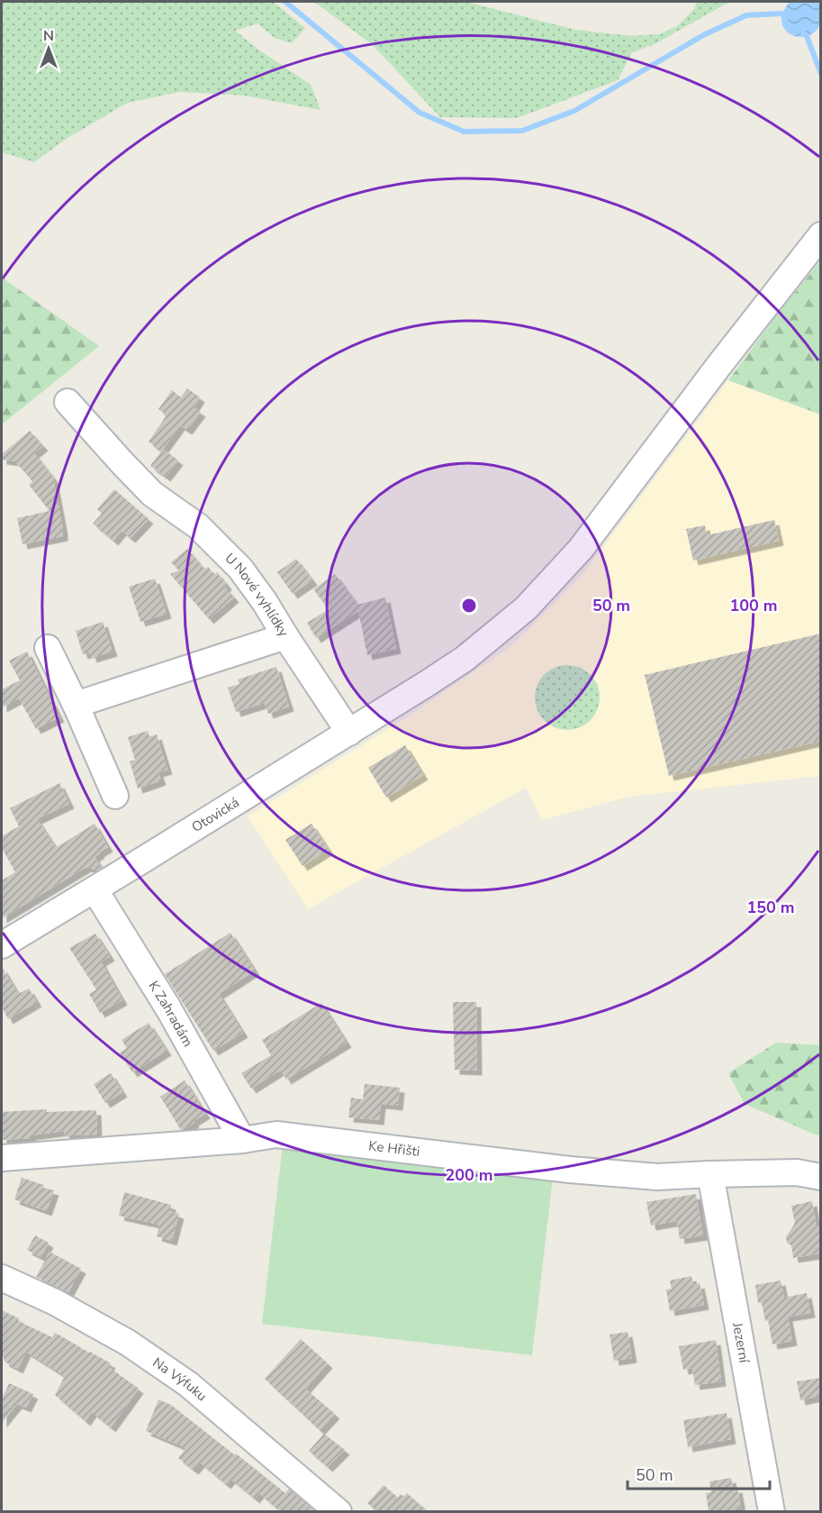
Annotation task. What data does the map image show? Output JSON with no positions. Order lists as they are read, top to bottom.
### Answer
{
  "streets": {
    "street": [
      "U Nové vyhlídky",
      "Otovická",
      "K Zahradám",
      "Ke Hřišti",
      "Jezerní",
      "Na Výfuku"
    ]
  },
  "crossings": [
    ["Otovická", "K Zahradám"],
    ["K Zahradám", "Ke Hřišti"],
    ["Ke Hřišti", "Jezerní"]
  ],
  "scale_bar": "50 m",
  "north": "top",
  "rings": [
    "50 m",
    "100 m",
    "150 m",
    "200 m"
  ]
}
